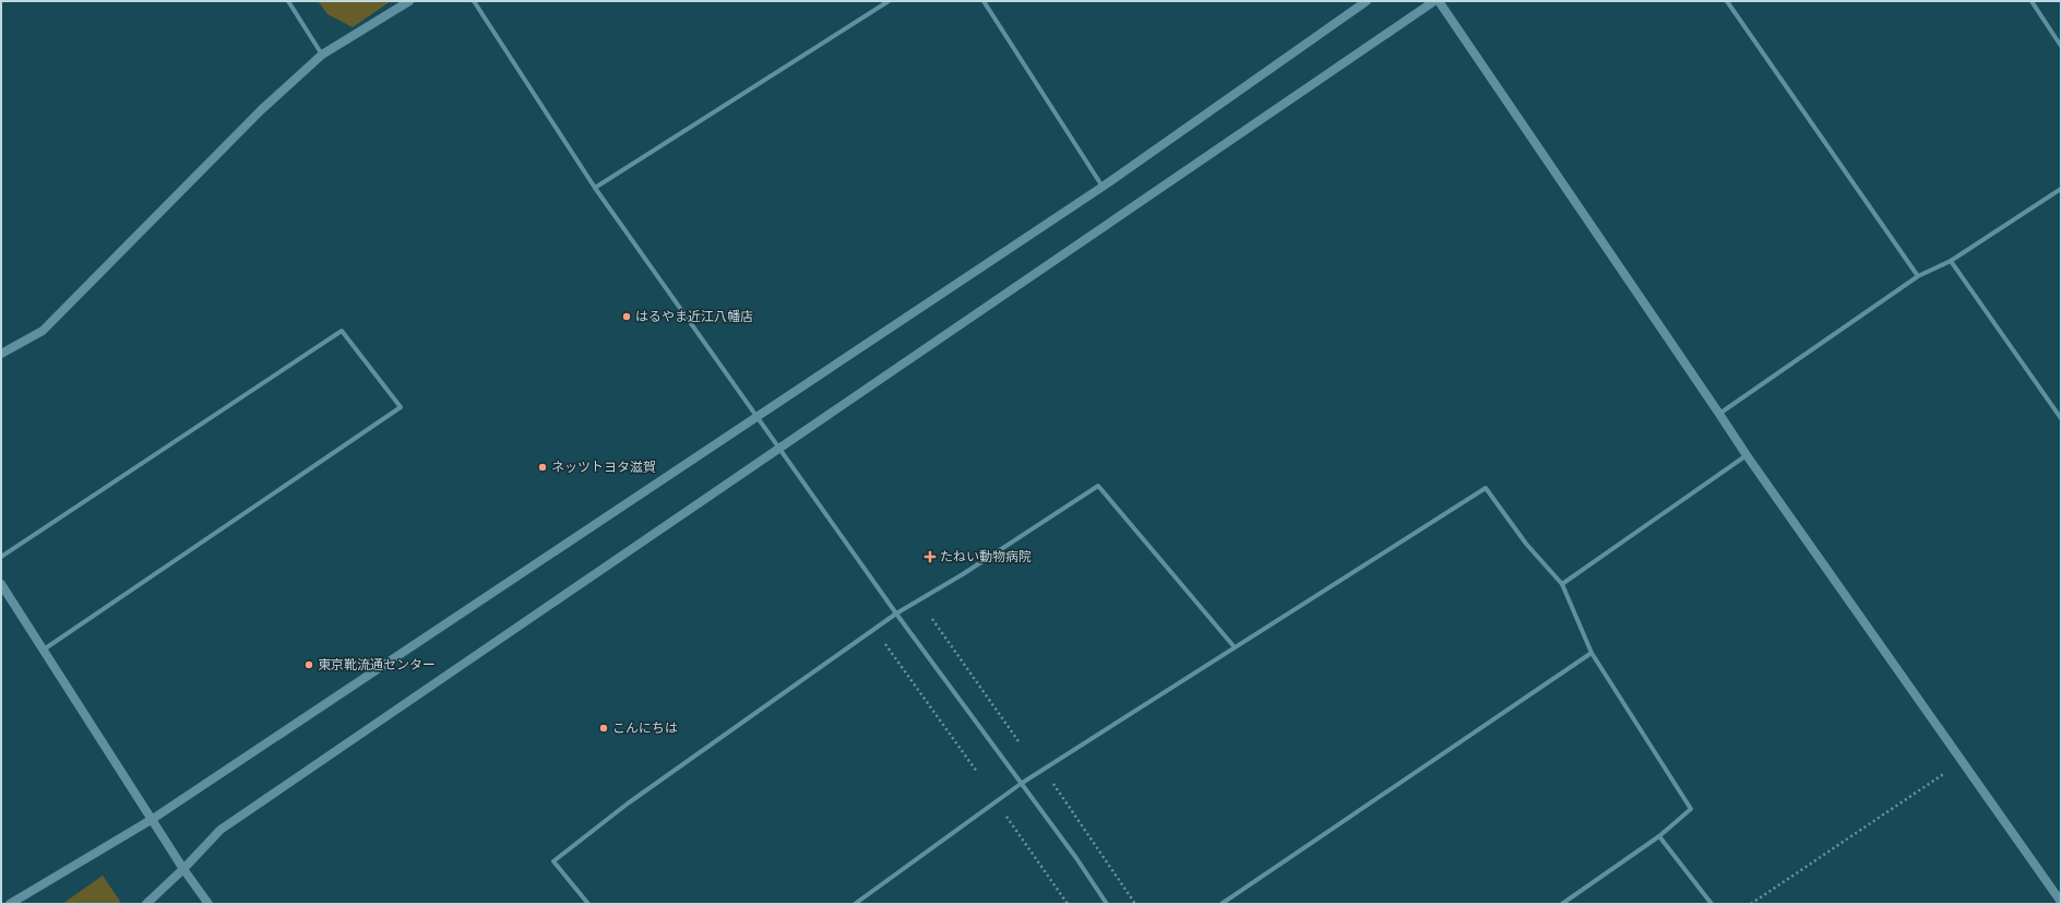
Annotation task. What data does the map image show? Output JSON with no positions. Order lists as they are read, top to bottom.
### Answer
{
  "places": {
    "other": [
      "はるやま近江八幡店",
      "ネッツトヨタ滋賀",
      "東京靴流通センター",
      "こんにちは"
    ],
    "health": ["たねい動物病院"]
  }
}
